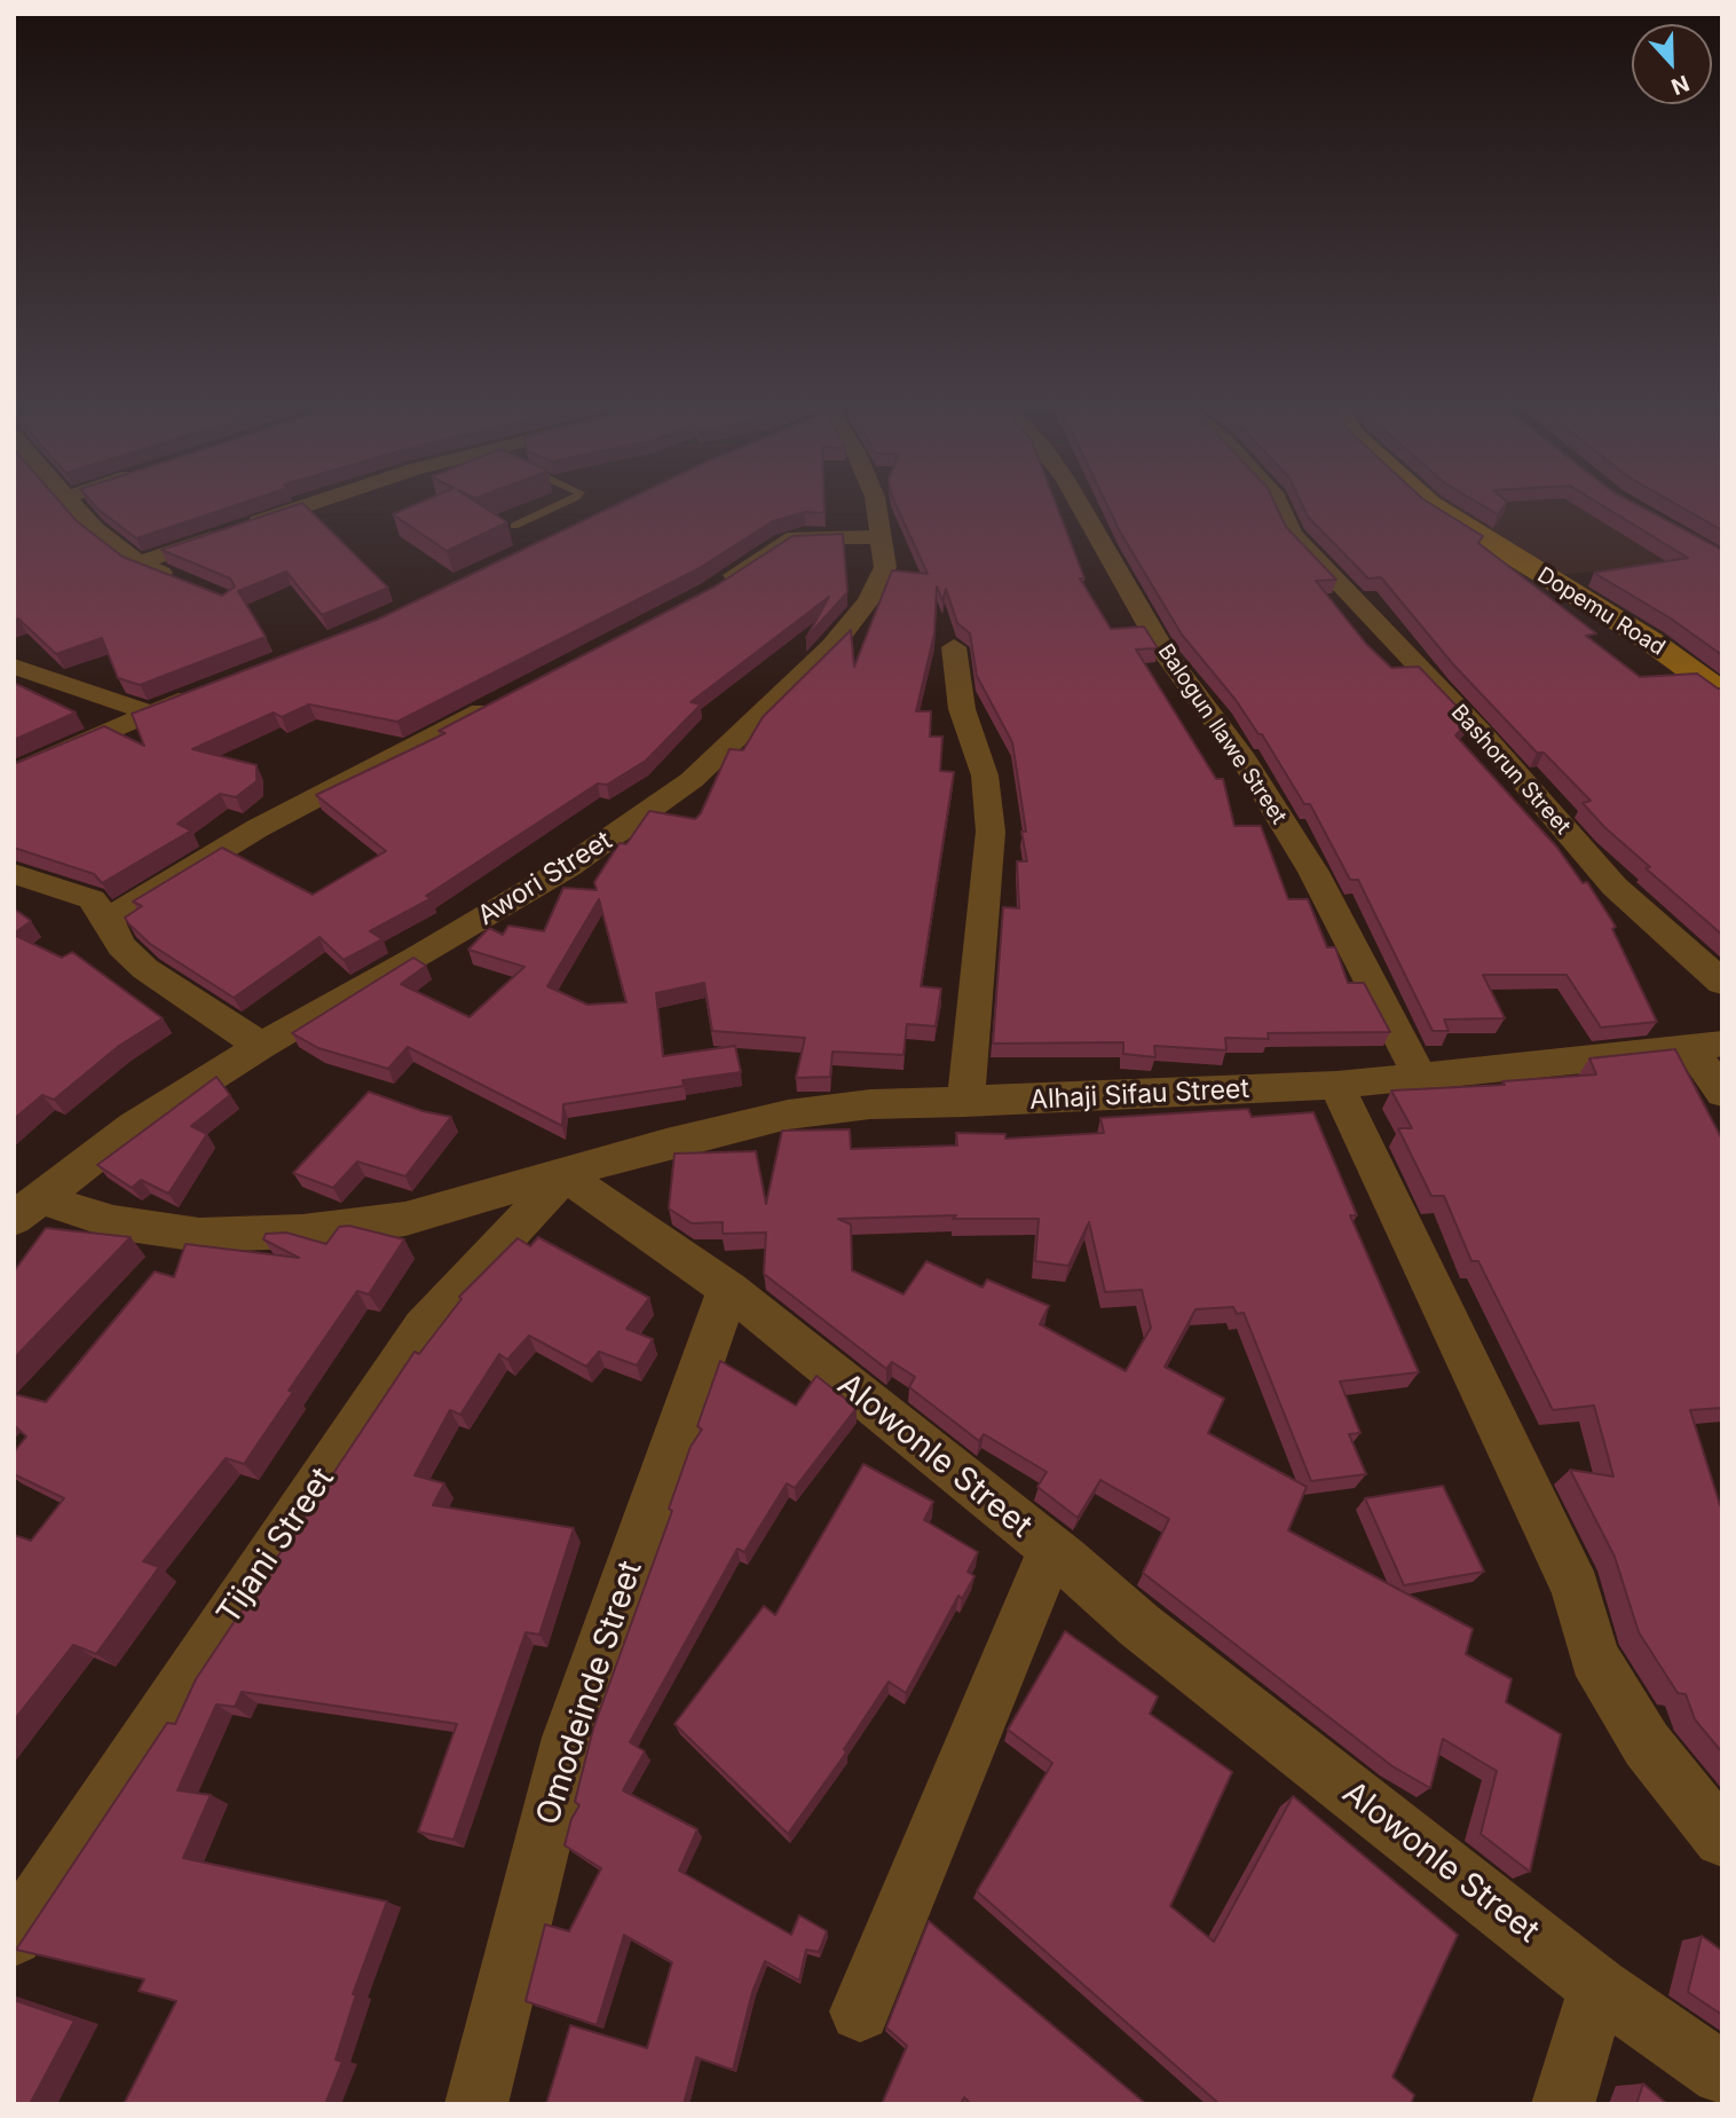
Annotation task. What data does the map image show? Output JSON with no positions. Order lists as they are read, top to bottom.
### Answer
{
  "streets": {
    "main road": ["Dopemu Road"],
    "street": [
      "Balogun Ilawe Street",
      "Bashorun Street",
      "Awori Street",
      "Alhaji Sifau Street",
      "Alowonle Street",
      "Tijani Street",
      "Omodeinde Street"
    ]
  },
  "crossings": [
    ["Balogun Ilawe Street", "Alhaji Sifau Street"],
    ["Alhaji Sifau Street", "Alowonle Street"],
    ["Alhaji Sifau Street", "Tijani Street"],
    ["Alowonle Street", "Tijani Street"],
    ["Alowonle Street", "Omodeinde Street"]
  ],
  "north": "bottom"
}
